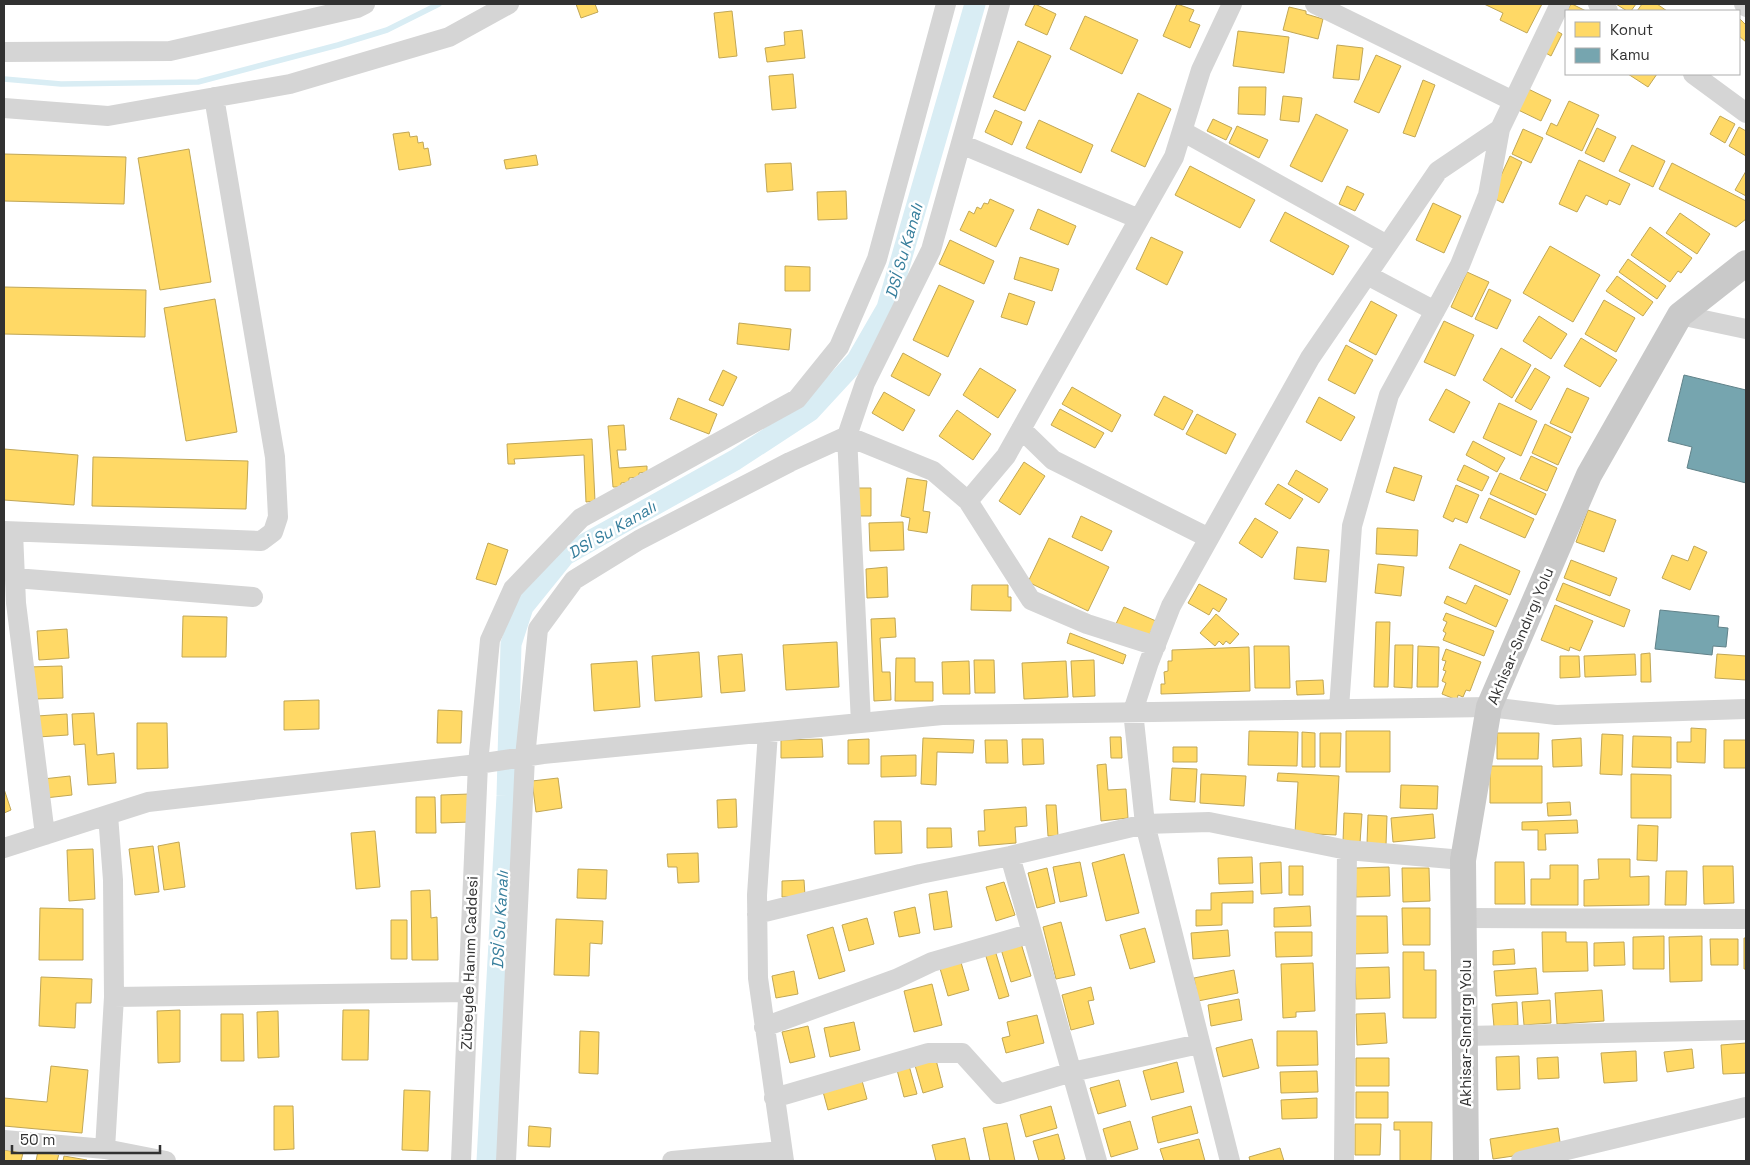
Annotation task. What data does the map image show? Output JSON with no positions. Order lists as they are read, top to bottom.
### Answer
{
  "streets": {
    "main road": ["Akhisar-Sındırgı Yolu"],
    "street": ["Zübeyde Hanım Caddesi"]
  },
  "water": ["DSİ Su Kanalı"],
  "legend": ["Konut", "Kamu"],
  "scale_bar": "50 m"
}
